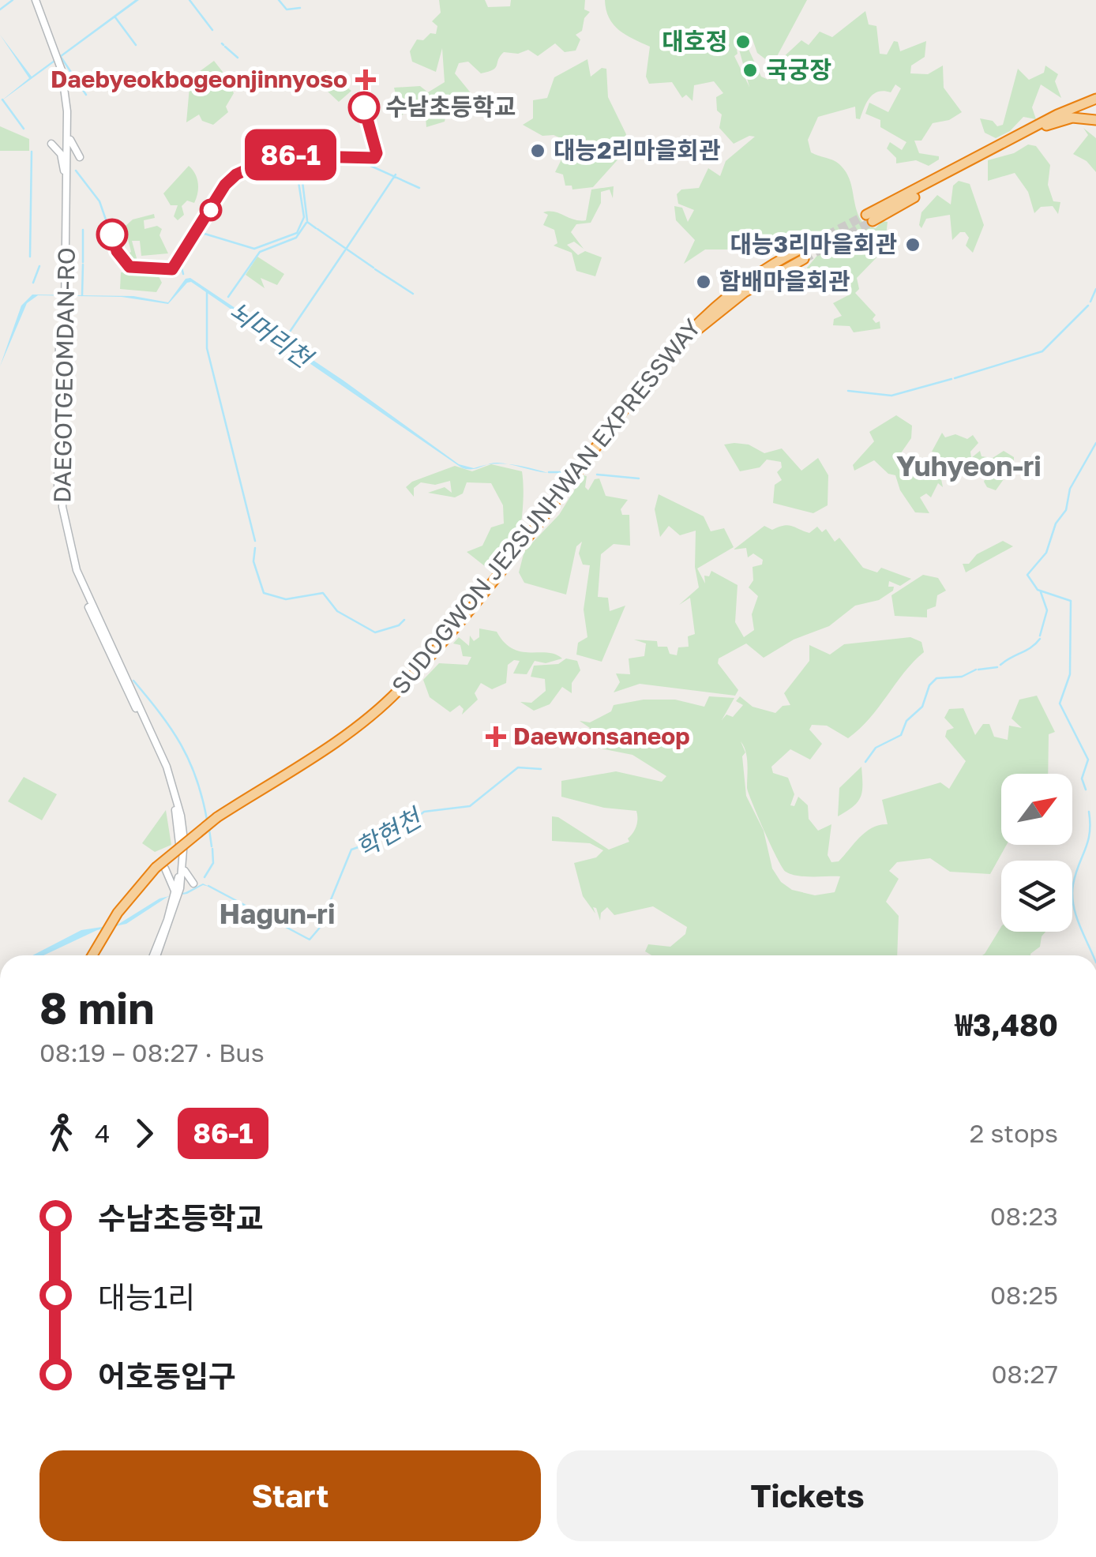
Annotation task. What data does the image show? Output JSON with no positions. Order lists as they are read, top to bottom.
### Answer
{
  "streets": {
    "highway": ["SUDOGWON JE2SUNHWAN EXPRESSWAY"],
    "main road": ["DAEGOTGEOMDAN-RO"]
  },
  "districts": ["Yuhyeon-ri", "Hagun-ri"],
  "water": ["뇌머리천", "학현천"],
  "places": {
    "other": [
      "대호정",
      "국궁장",
      "수남초등학교",
      "대능2리마을회관",
      "대능3리마을회관",
      "함배마을회관"
    ],
    "health": ["Daebyeokbogeonjinnyoso", "Daewonsaneop"]
  },
  "lines": ["bus line 86-1"],
  "north": "top right",
  "page": {
    "on_map": "86-1",
    "heading": ["8 min", "08:19 – 08:27 · Bus", "₩3,480"],
    "legs": ["4", "86-1", "2 stops"],
    "list": [
      {
        "name": "수남초등학교",
        "value": "08:23"
      },
      {
        "name": "대능1리",
        "value": "08:25"
      },
      {
        "name": "어호동입구",
        "value": "08:27"
      }
    ],
    "buttons": ["Start", "Tickets"]
  }
}
